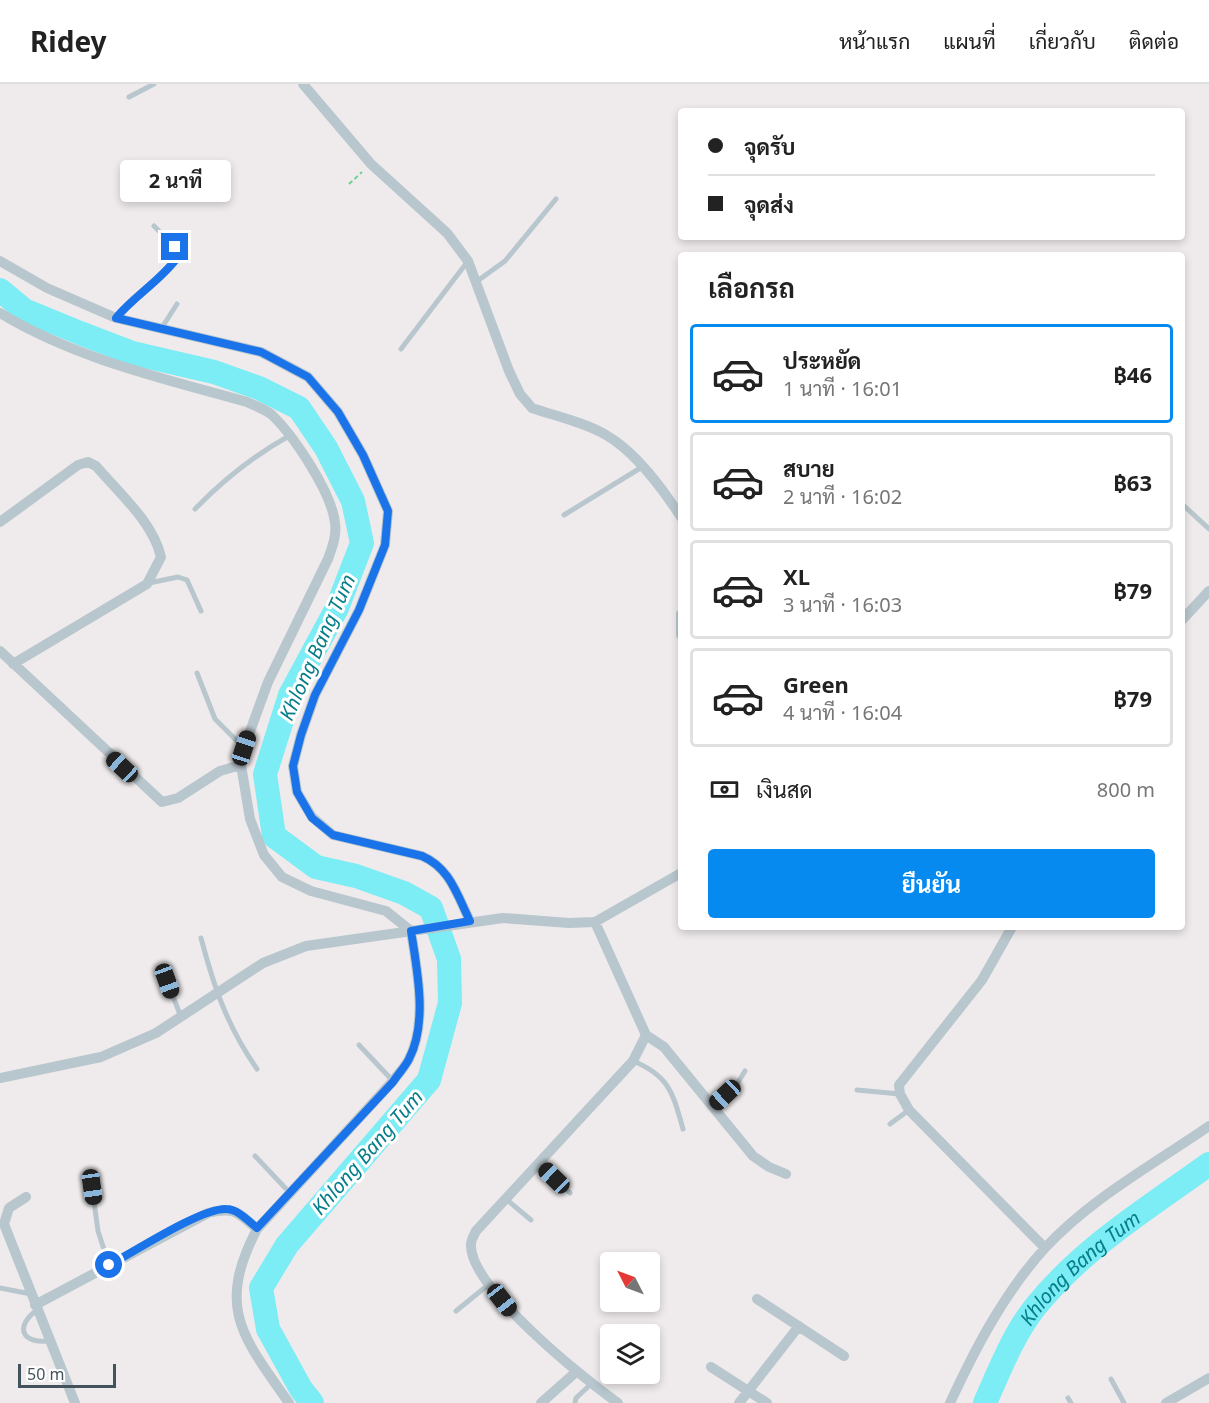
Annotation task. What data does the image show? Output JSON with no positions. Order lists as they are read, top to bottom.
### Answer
{
  "water": ["Khlong Bang Tum"],
  "scale_bar": "50 m",
  "north": "top left",
  "page": {
    "header": "Ridey",
    "nav": [
      "หน้าแรก",
      "แผนที่",
      "เกี่ยวกับ",
      "ติดต่อ"
    ],
    "banner": ["จุดรับ", "จุดส่ง"],
    "bubble": "2 นาที",
    "heading": "เลือกรถ",
    "list": [
      {
        "name": "ประหยัด",
        "note": "1 นาที · 16:01",
        "value": "฿46"
      },
      {
        "name": "สบาย",
        "note": "2 นาที · 16:02",
        "value": "฿63"
      },
      {
        "name": "XL",
        "note": "3 นาที · 16:03",
        "value": "฿79"
      },
      {
        "name": "Green",
        "note": "4 นาที · 16:04",
        "value": "฿79"
      }
    ],
    "pay": ["เงินสด", "800 m"],
    "buttons": "ยืนยัน",
    "scale": "50 m"
  }
}
